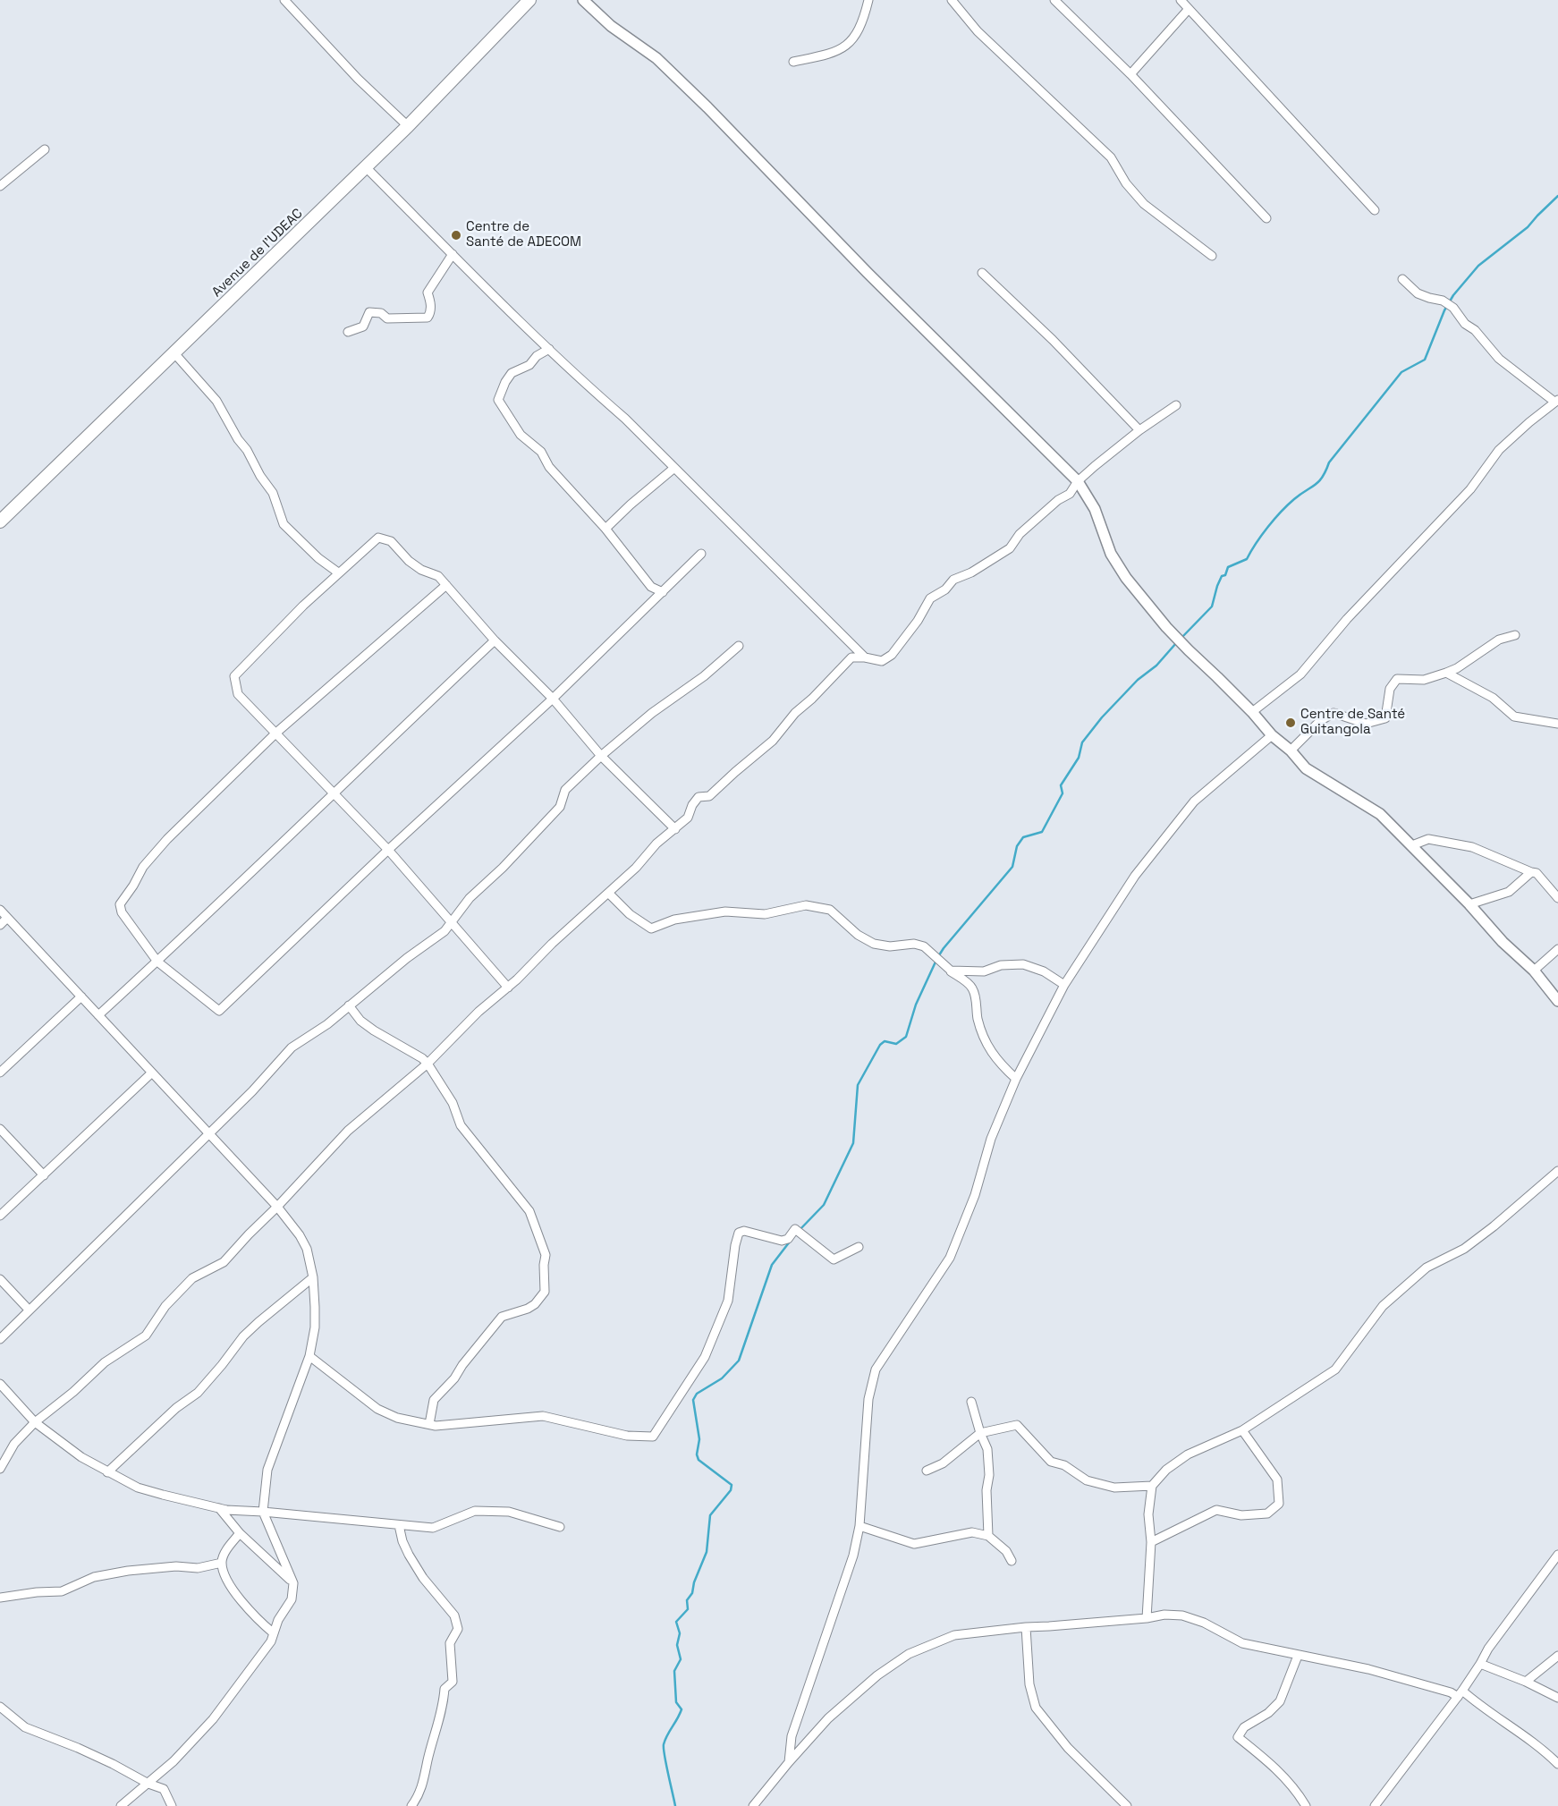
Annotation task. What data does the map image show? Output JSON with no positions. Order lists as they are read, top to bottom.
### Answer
{
  "streets": {
    "main road": ["Avenue de I'UDEAC"]
  },
  "places": ["Centre de Santé de ADECOM", "Centre de Santé Guitangola"]
}
